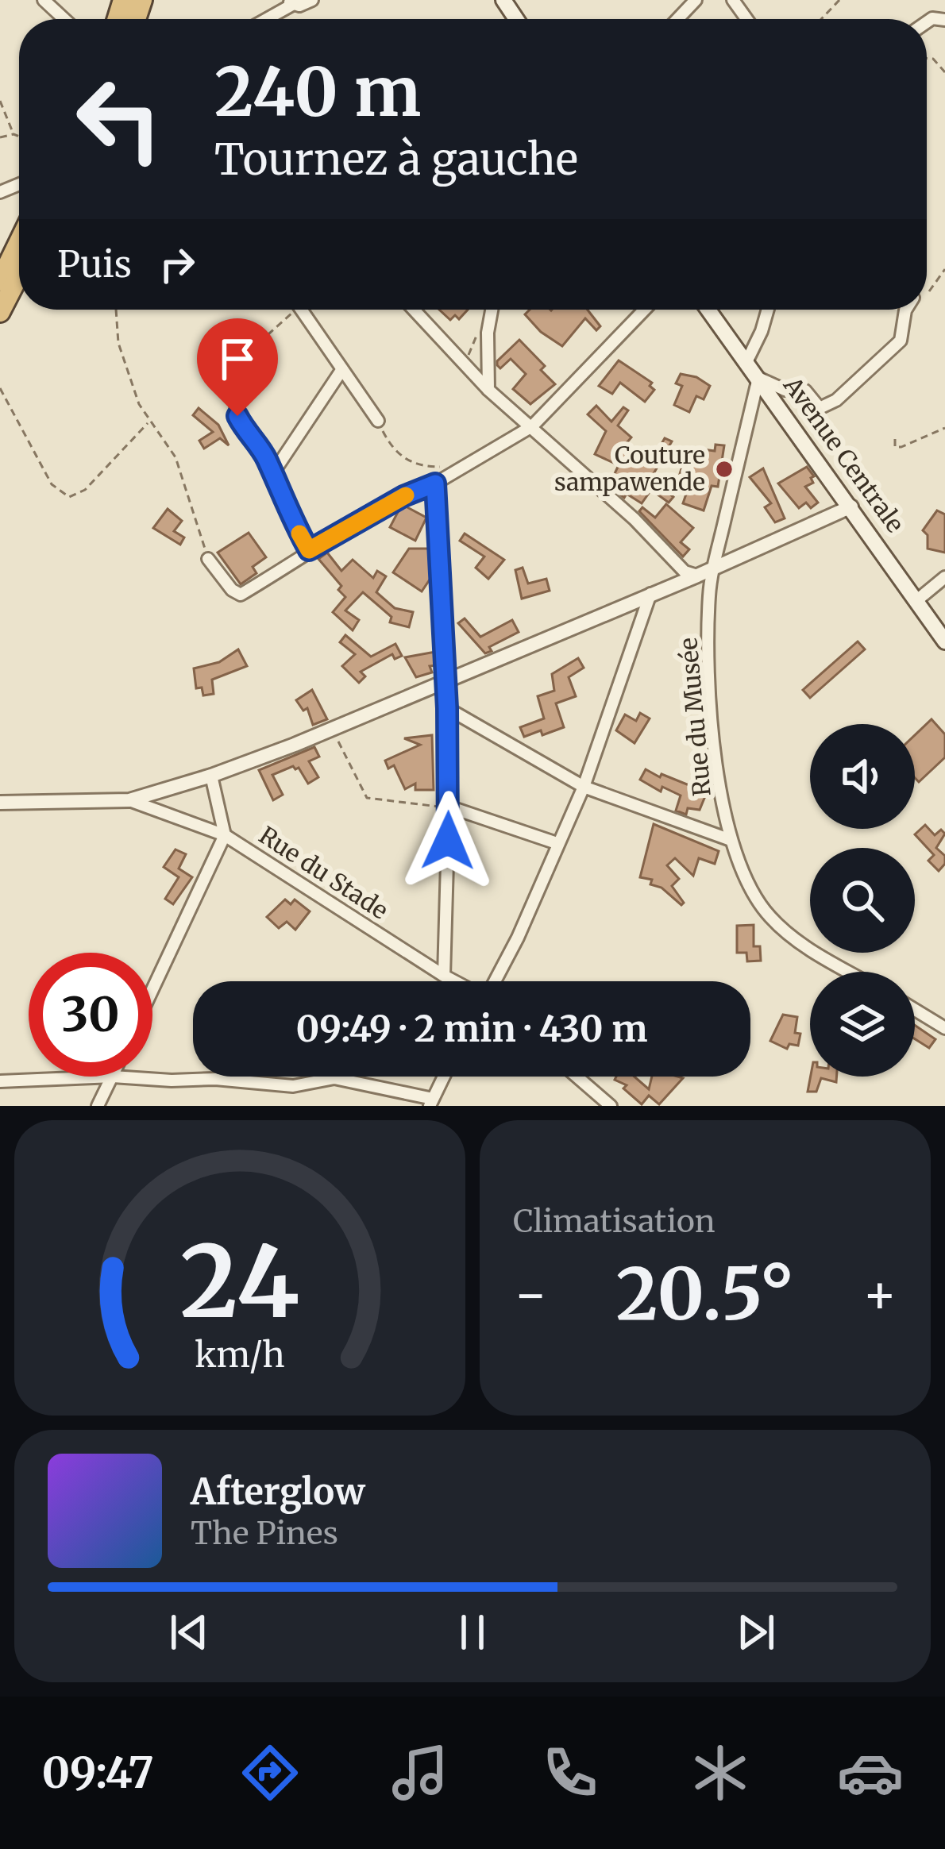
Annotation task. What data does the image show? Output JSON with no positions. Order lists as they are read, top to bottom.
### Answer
{
  "streets": {
    "main road": ["Avenue Centrale"],
    "street": ["Rue du Musée", "Rue du Stade"]
  },
  "crossings": [
    ["Avenue Centrale", "Rue du Musée"]
  ],
  "places": ["Couture sampawende"],
  "page": {
    "turn": ["240 m", "Tournez à gauche"],
    "then": "Puis",
    "limit": "30",
    "trip": "09:49 · 2 min · 430 m",
    "tile": "Climatisation",
    "heat": ["−", "20.5°", "+"],
    "song": ["Afterglow", "The Pines"],
    "tabs": "09:47",
    "gauge": ["24", "km/h"]
  }
}
